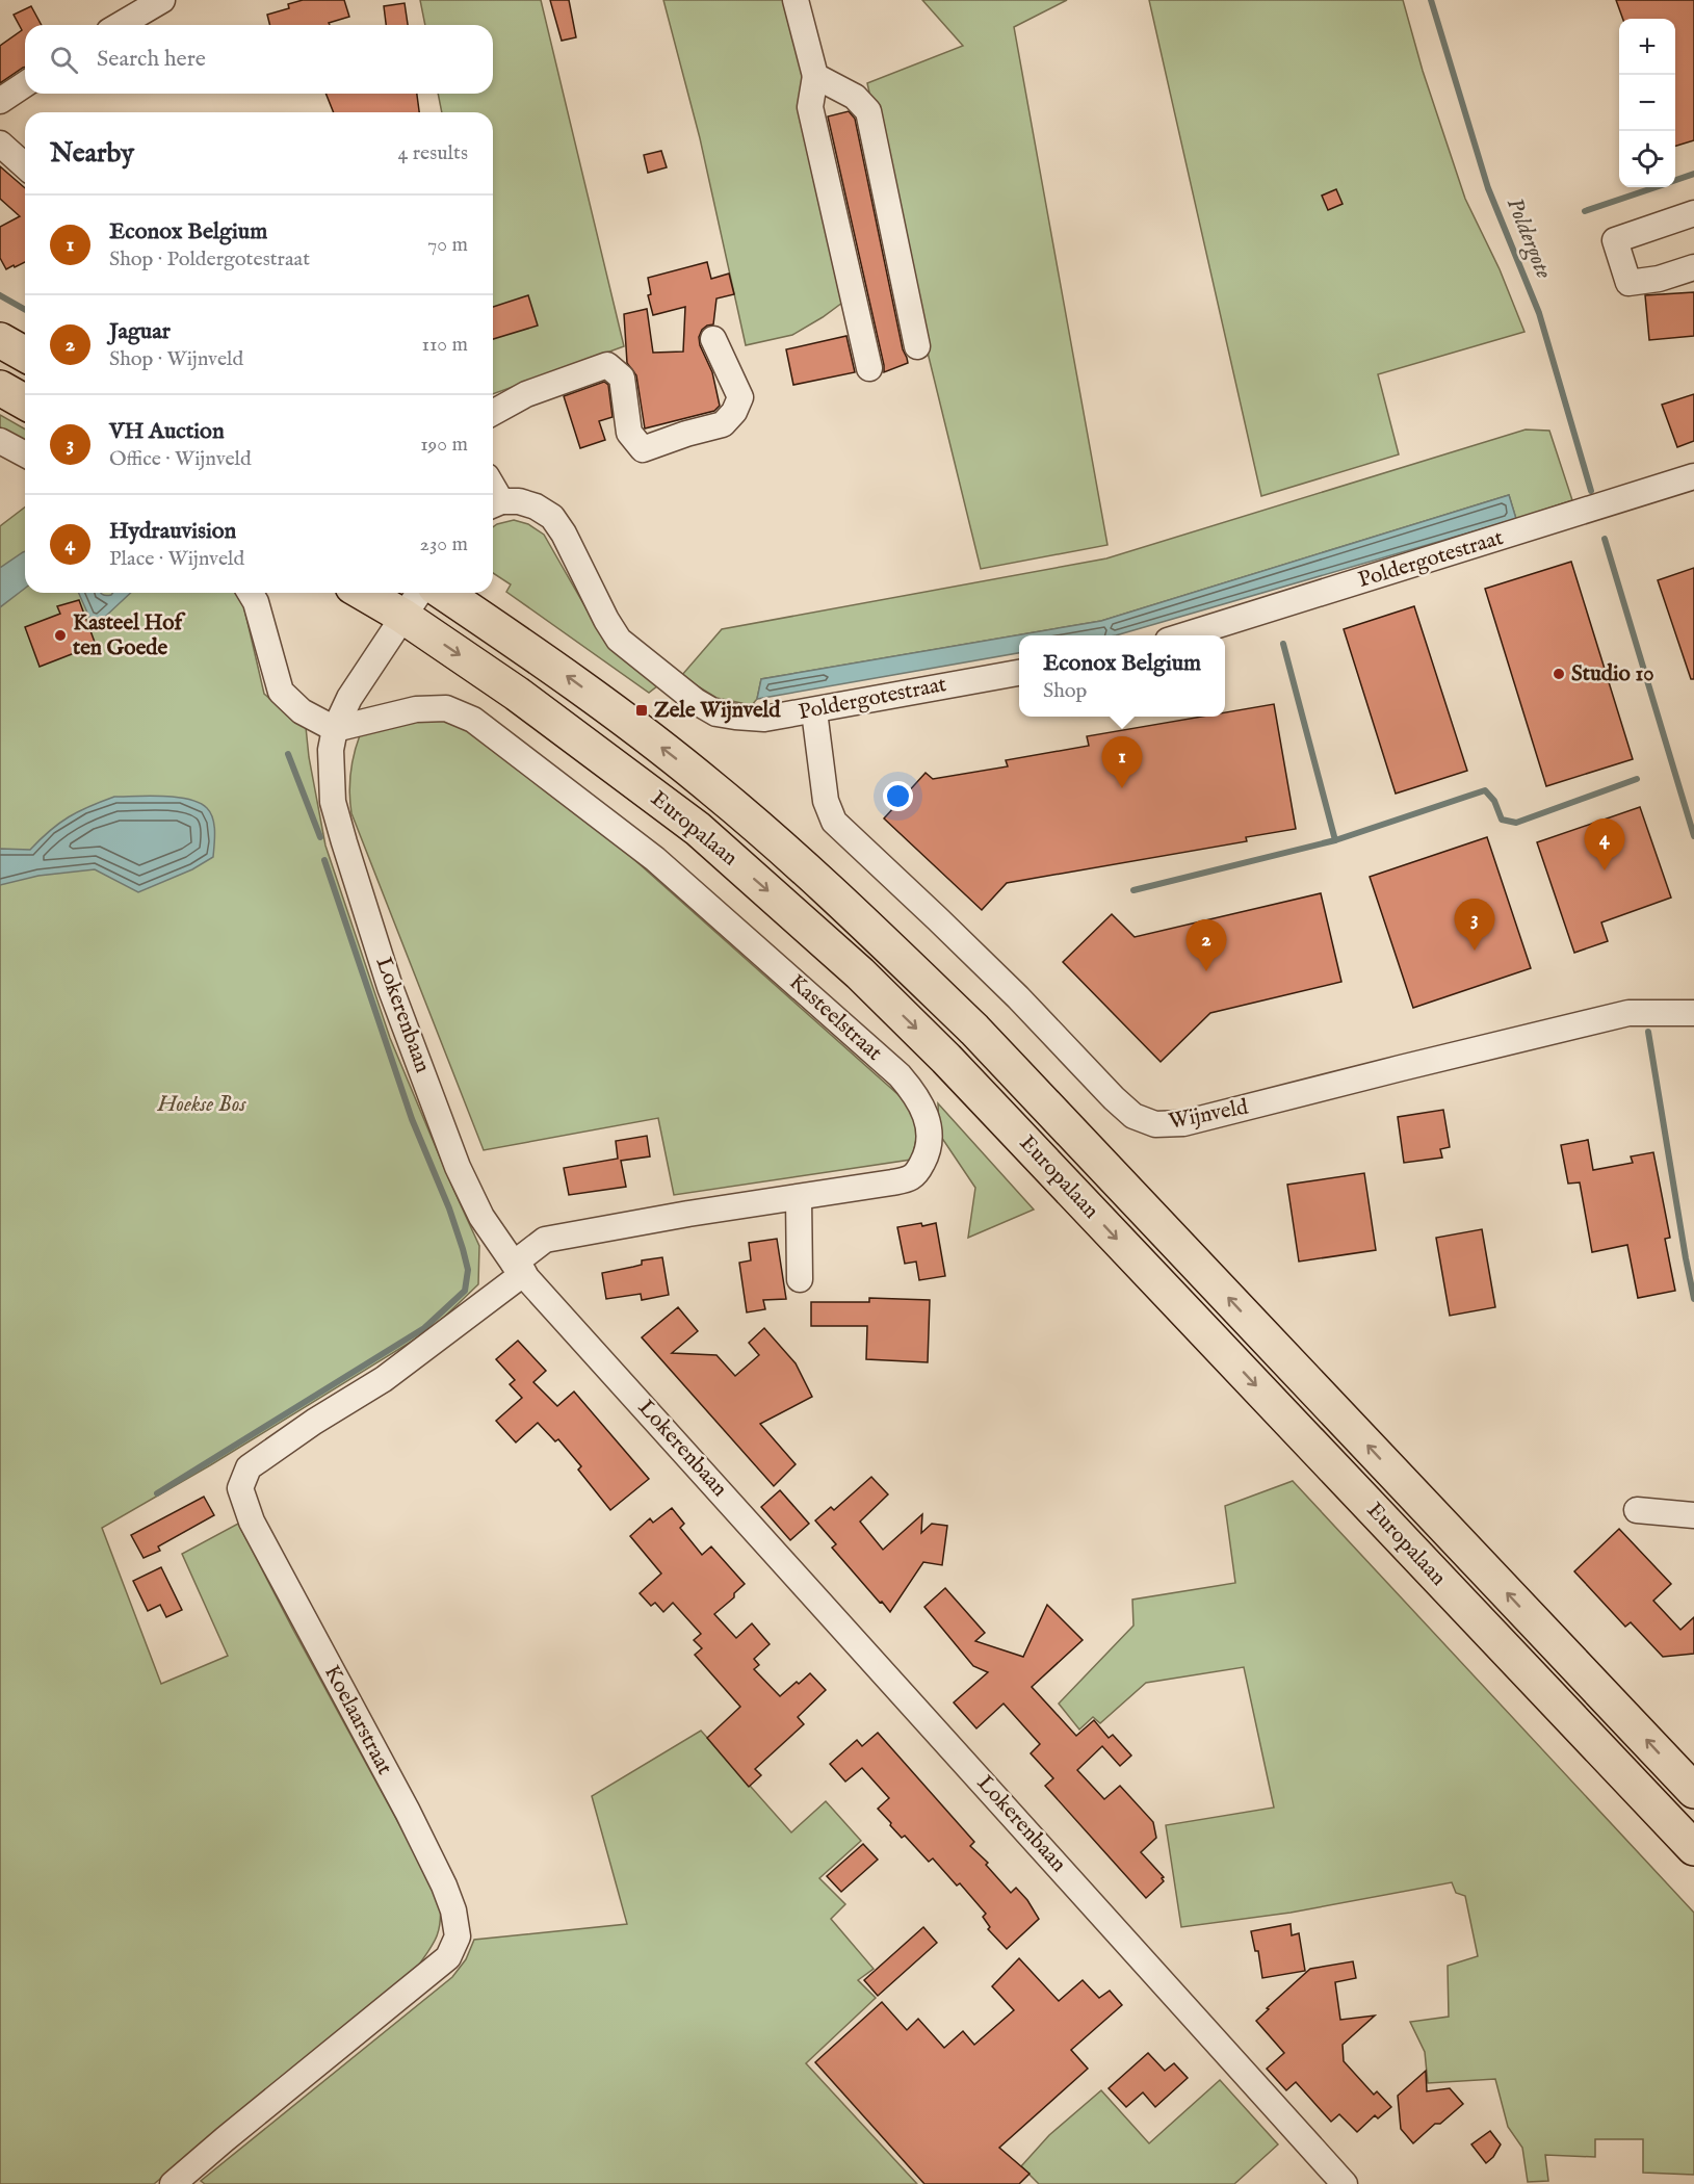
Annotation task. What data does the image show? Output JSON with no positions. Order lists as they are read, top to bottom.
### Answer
{
  "streets": {
    "highway": ["Europalaan"],
    "street": [
      "Poldergotestraat",
      "Lokerenbaan",
      "Kasteelstraat",
      "Wijnveld",
      "Koelaarstraat"
    ]
  },
  "crossings": [
    ["Poldergotestraat", "Wijnveld"],
    ["Europalaan", "Lokerenbaan"],
    ["Lokerenbaan", "Kasteelstraat"],
    ["Lokerenbaan", "Koelaarstraat"],
    ["Kasteelstraat", "Koelaarstraat"]
  ],
  "water": ["Poldergote"],
  "parks": ["Hoekse Bos"],
  "places": {
    "other": ["Kasteel Hof ten Goede", "Studio 10"],
    "transit": ["Zele Wijnveld"]
  },
  "page": {
    "map_buttons": ["+", "−"],
    "search": "Search here",
    "heading": ["Nearby", "4 results"],
    "list": [
      {
        "mark": "1",
        "name": "Econox Belgium",
        "note": "Shop · Poldergotestraat",
        "value": "70 m"
      },
      {
        "mark": "2",
        "name": "Jaguar",
        "note": "Shop · Wijnveld",
        "value": "110 m"
      },
      {
        "mark": "3",
        "name": "VH Auction",
        "note": "Office · Wijnveld",
        "value": "190 m"
      },
      {
        "mark": "4",
        "name": "Hydrauvision",
        "note": "Place · Wijnveld",
        "value": "230 m"
      }
    ],
    "popup": ["Econox Belgium", "Shop"],
    "pins": [
      "1",
      "4",
      "3",
      "2"
    ]
  }
}
